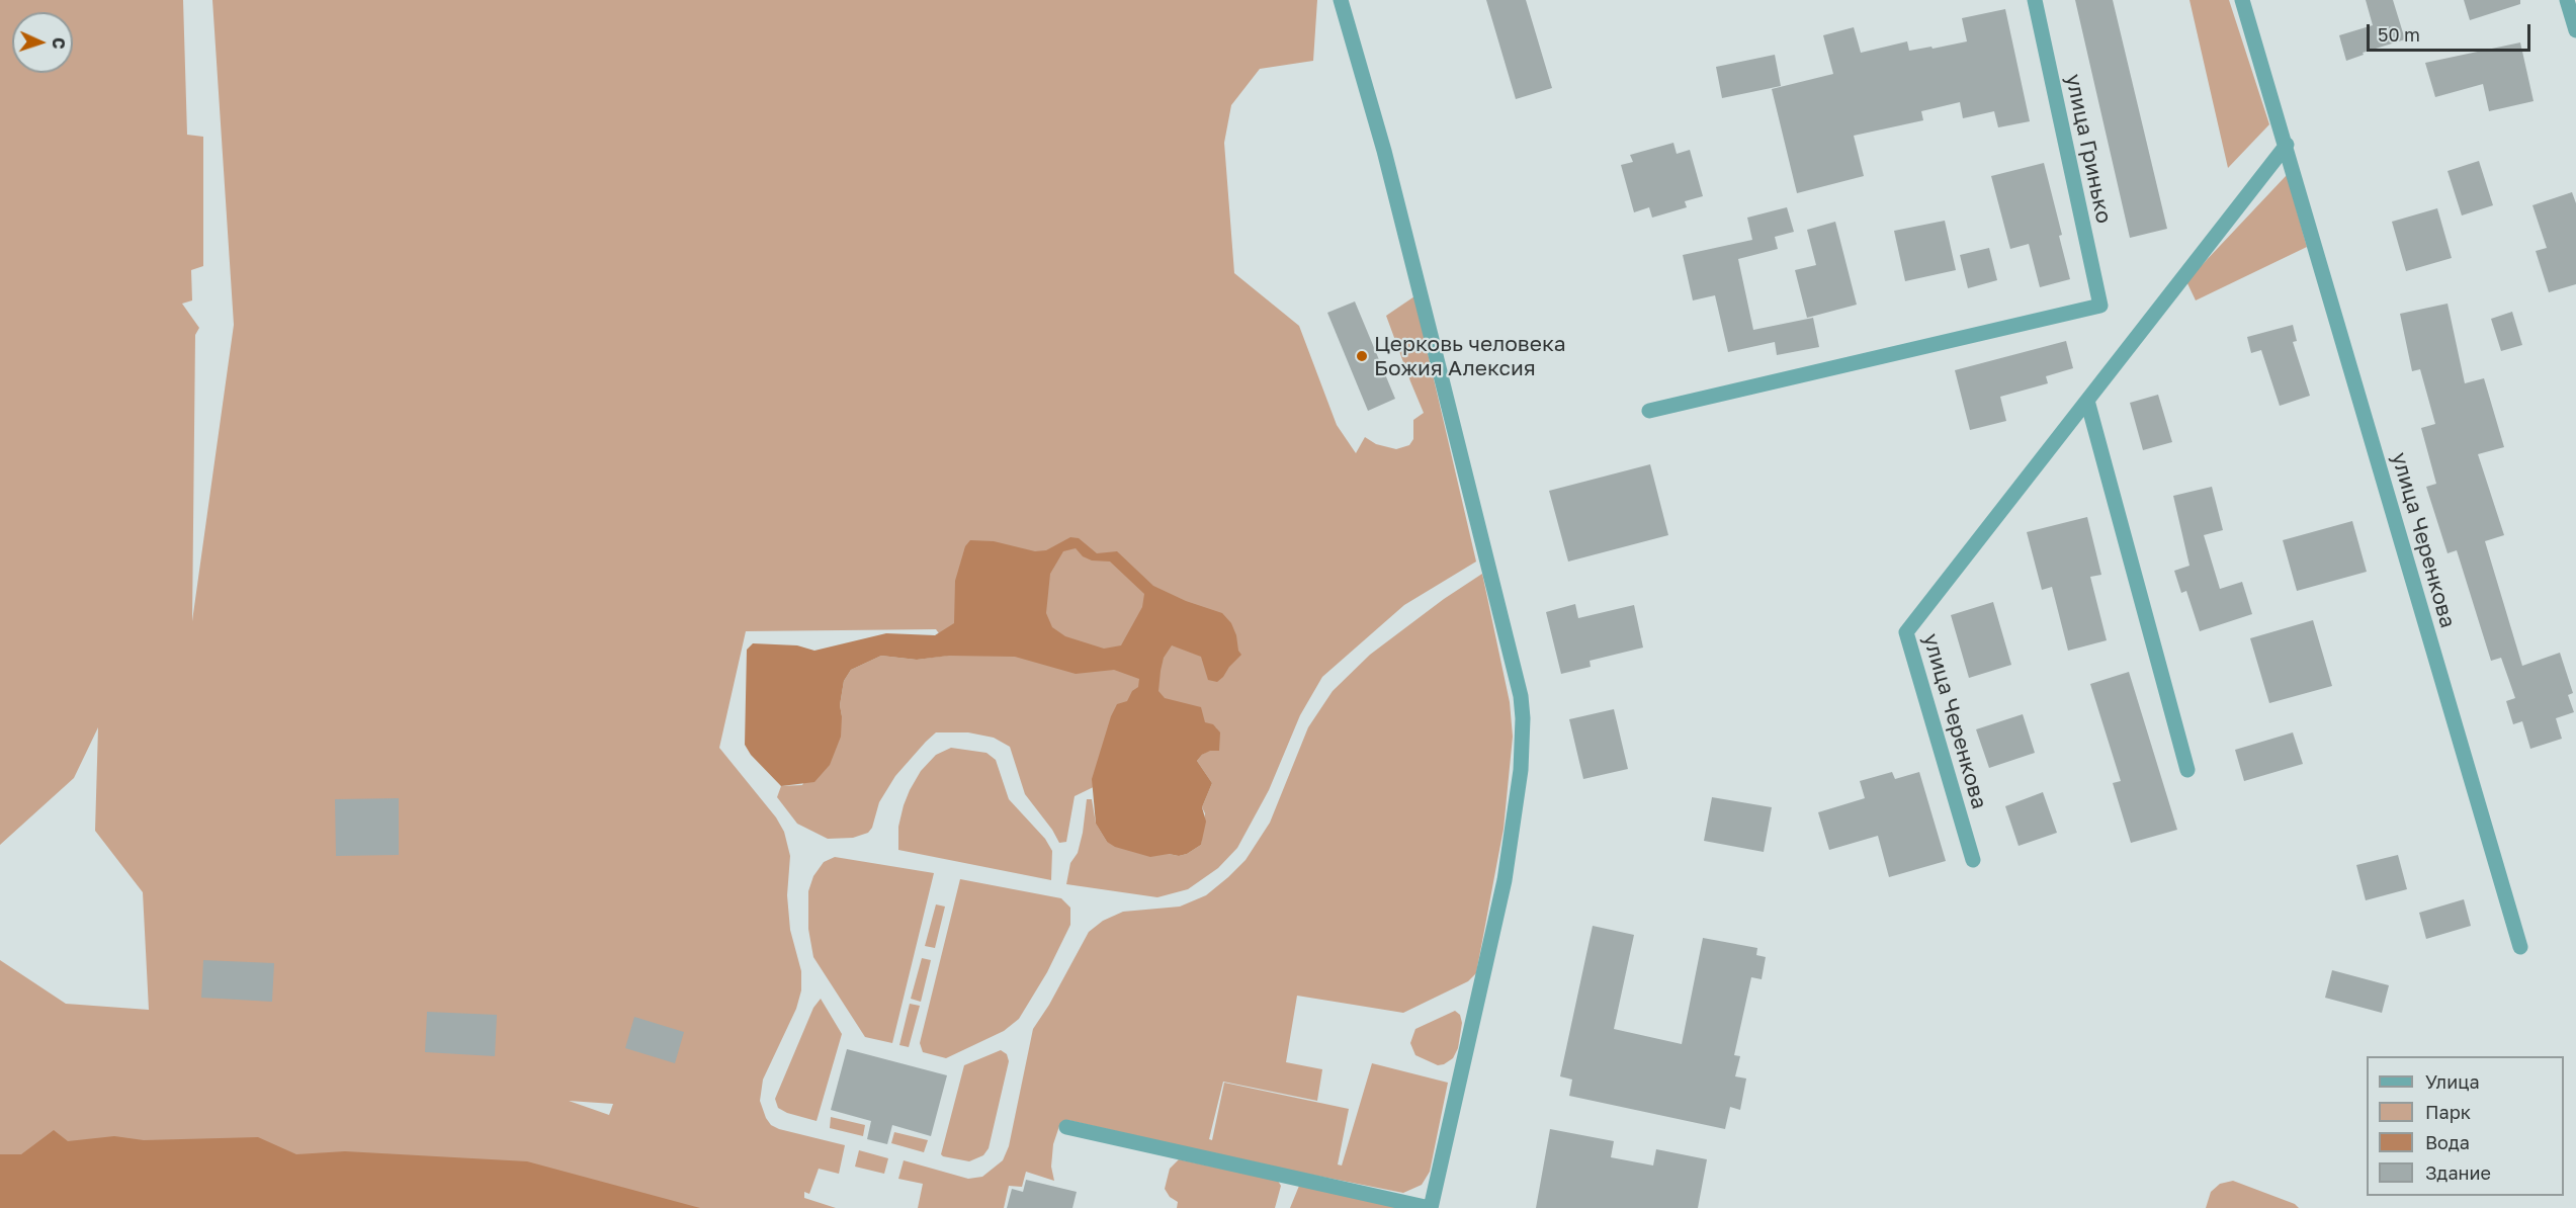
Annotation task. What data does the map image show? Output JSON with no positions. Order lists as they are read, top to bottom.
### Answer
{
  "streets": {
    "street": ["улица Гринько", "улица Черенкова"]
  },
  "places": ["Церковь человека Божия Алексия"],
  "legend": [
    "Улица",
    "Парк",
    "Вода",
    "Здание"
  ],
  "scale_bar": "50 m",
  "north": "right"
}
